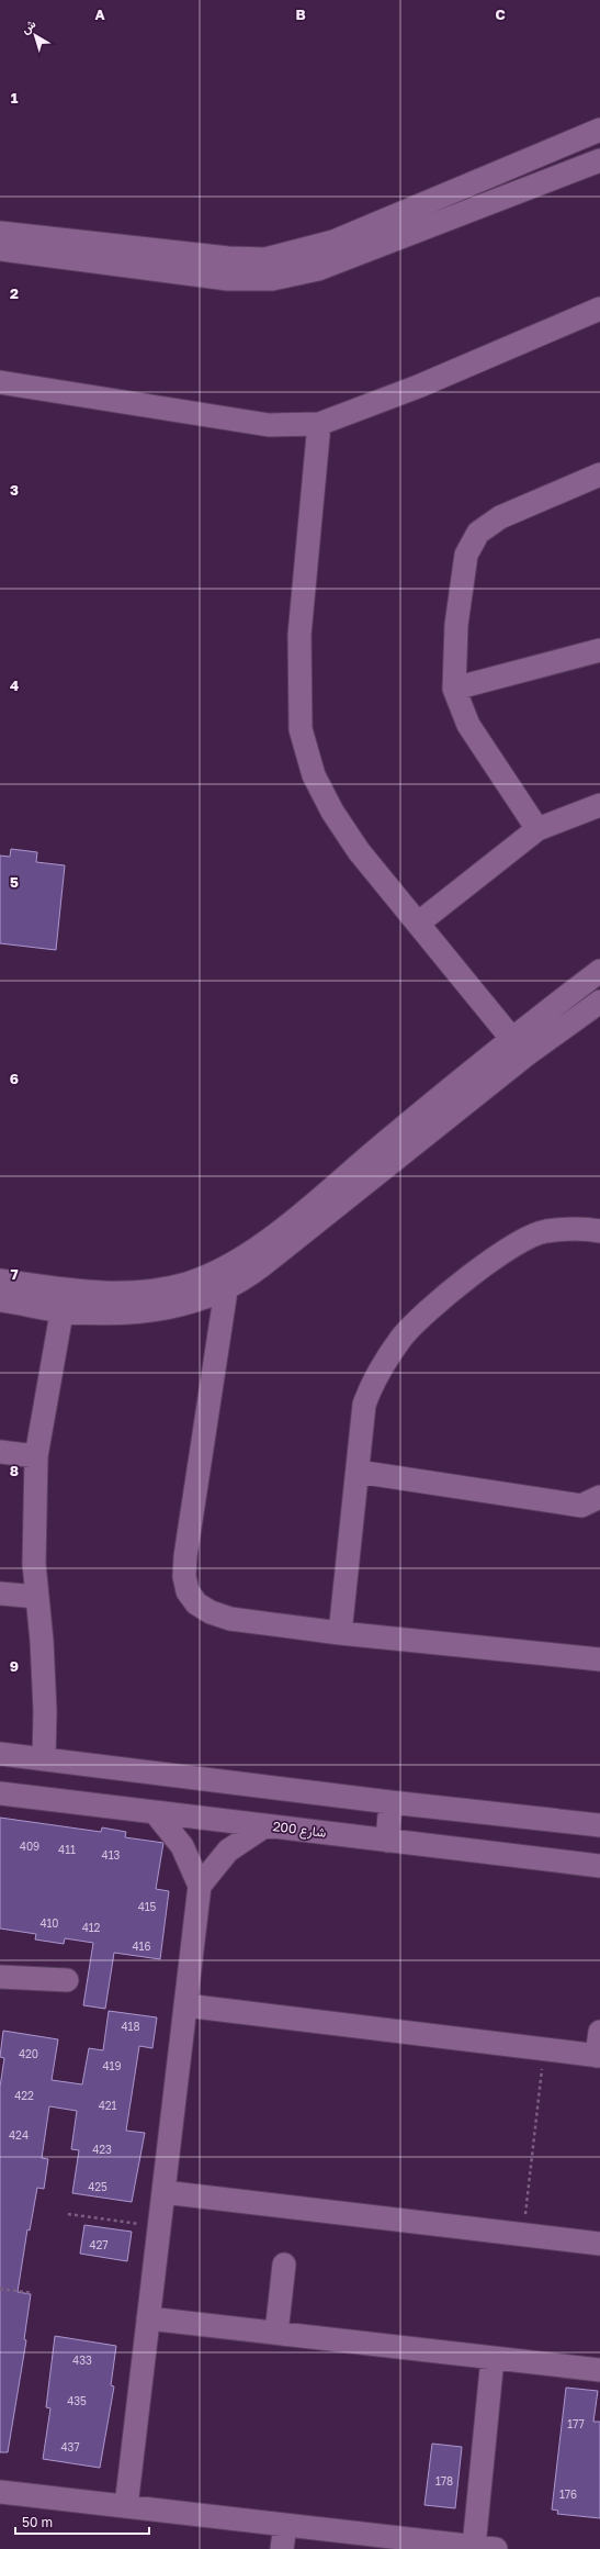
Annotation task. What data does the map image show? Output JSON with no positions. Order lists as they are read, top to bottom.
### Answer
{
  "streets": {
    "street": ["شارع 200"]
  },
  "house_numbers": [
    "409",
    "411",
    "413",
    "415",
    "410",
    "412",
    "416",
    "418",
    "420",
    "419",
    "422",
    "421",
    "424",
    "423",
    "425",
    "427",
    "433",
    "435",
    "177",
    "437",
    "178",
    "176"
  ],
  "scale_bar": "50 m",
  "north": "top left",
  "grid": {
    "columns": ["A", "B", "C"],
    "rows": [
      "1",
      "2",
      "3",
      "4",
      "5",
      "6",
      "7",
      "8",
      "9"
    ]
  }
}
